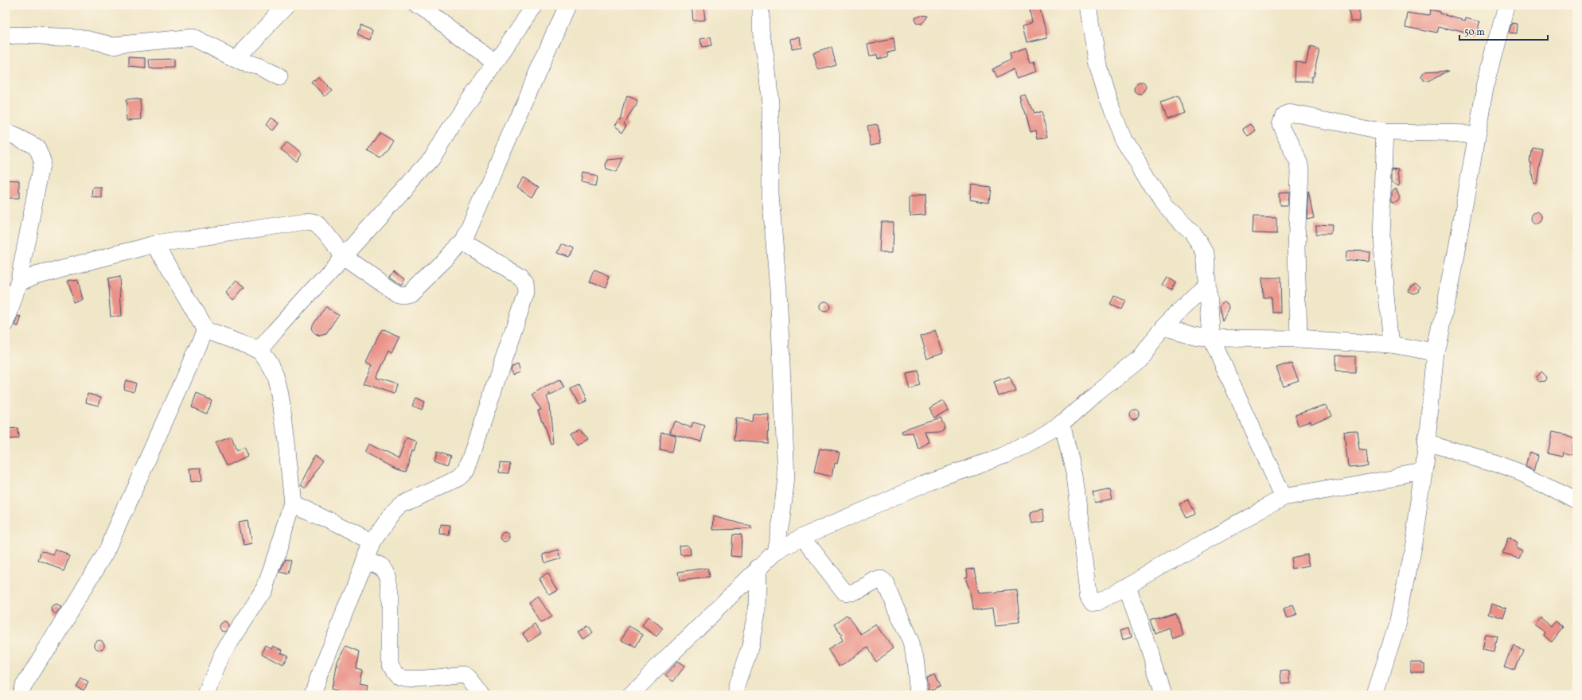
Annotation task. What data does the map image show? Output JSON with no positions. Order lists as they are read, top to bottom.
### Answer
{
  "scale_bar": "50 m"
}
